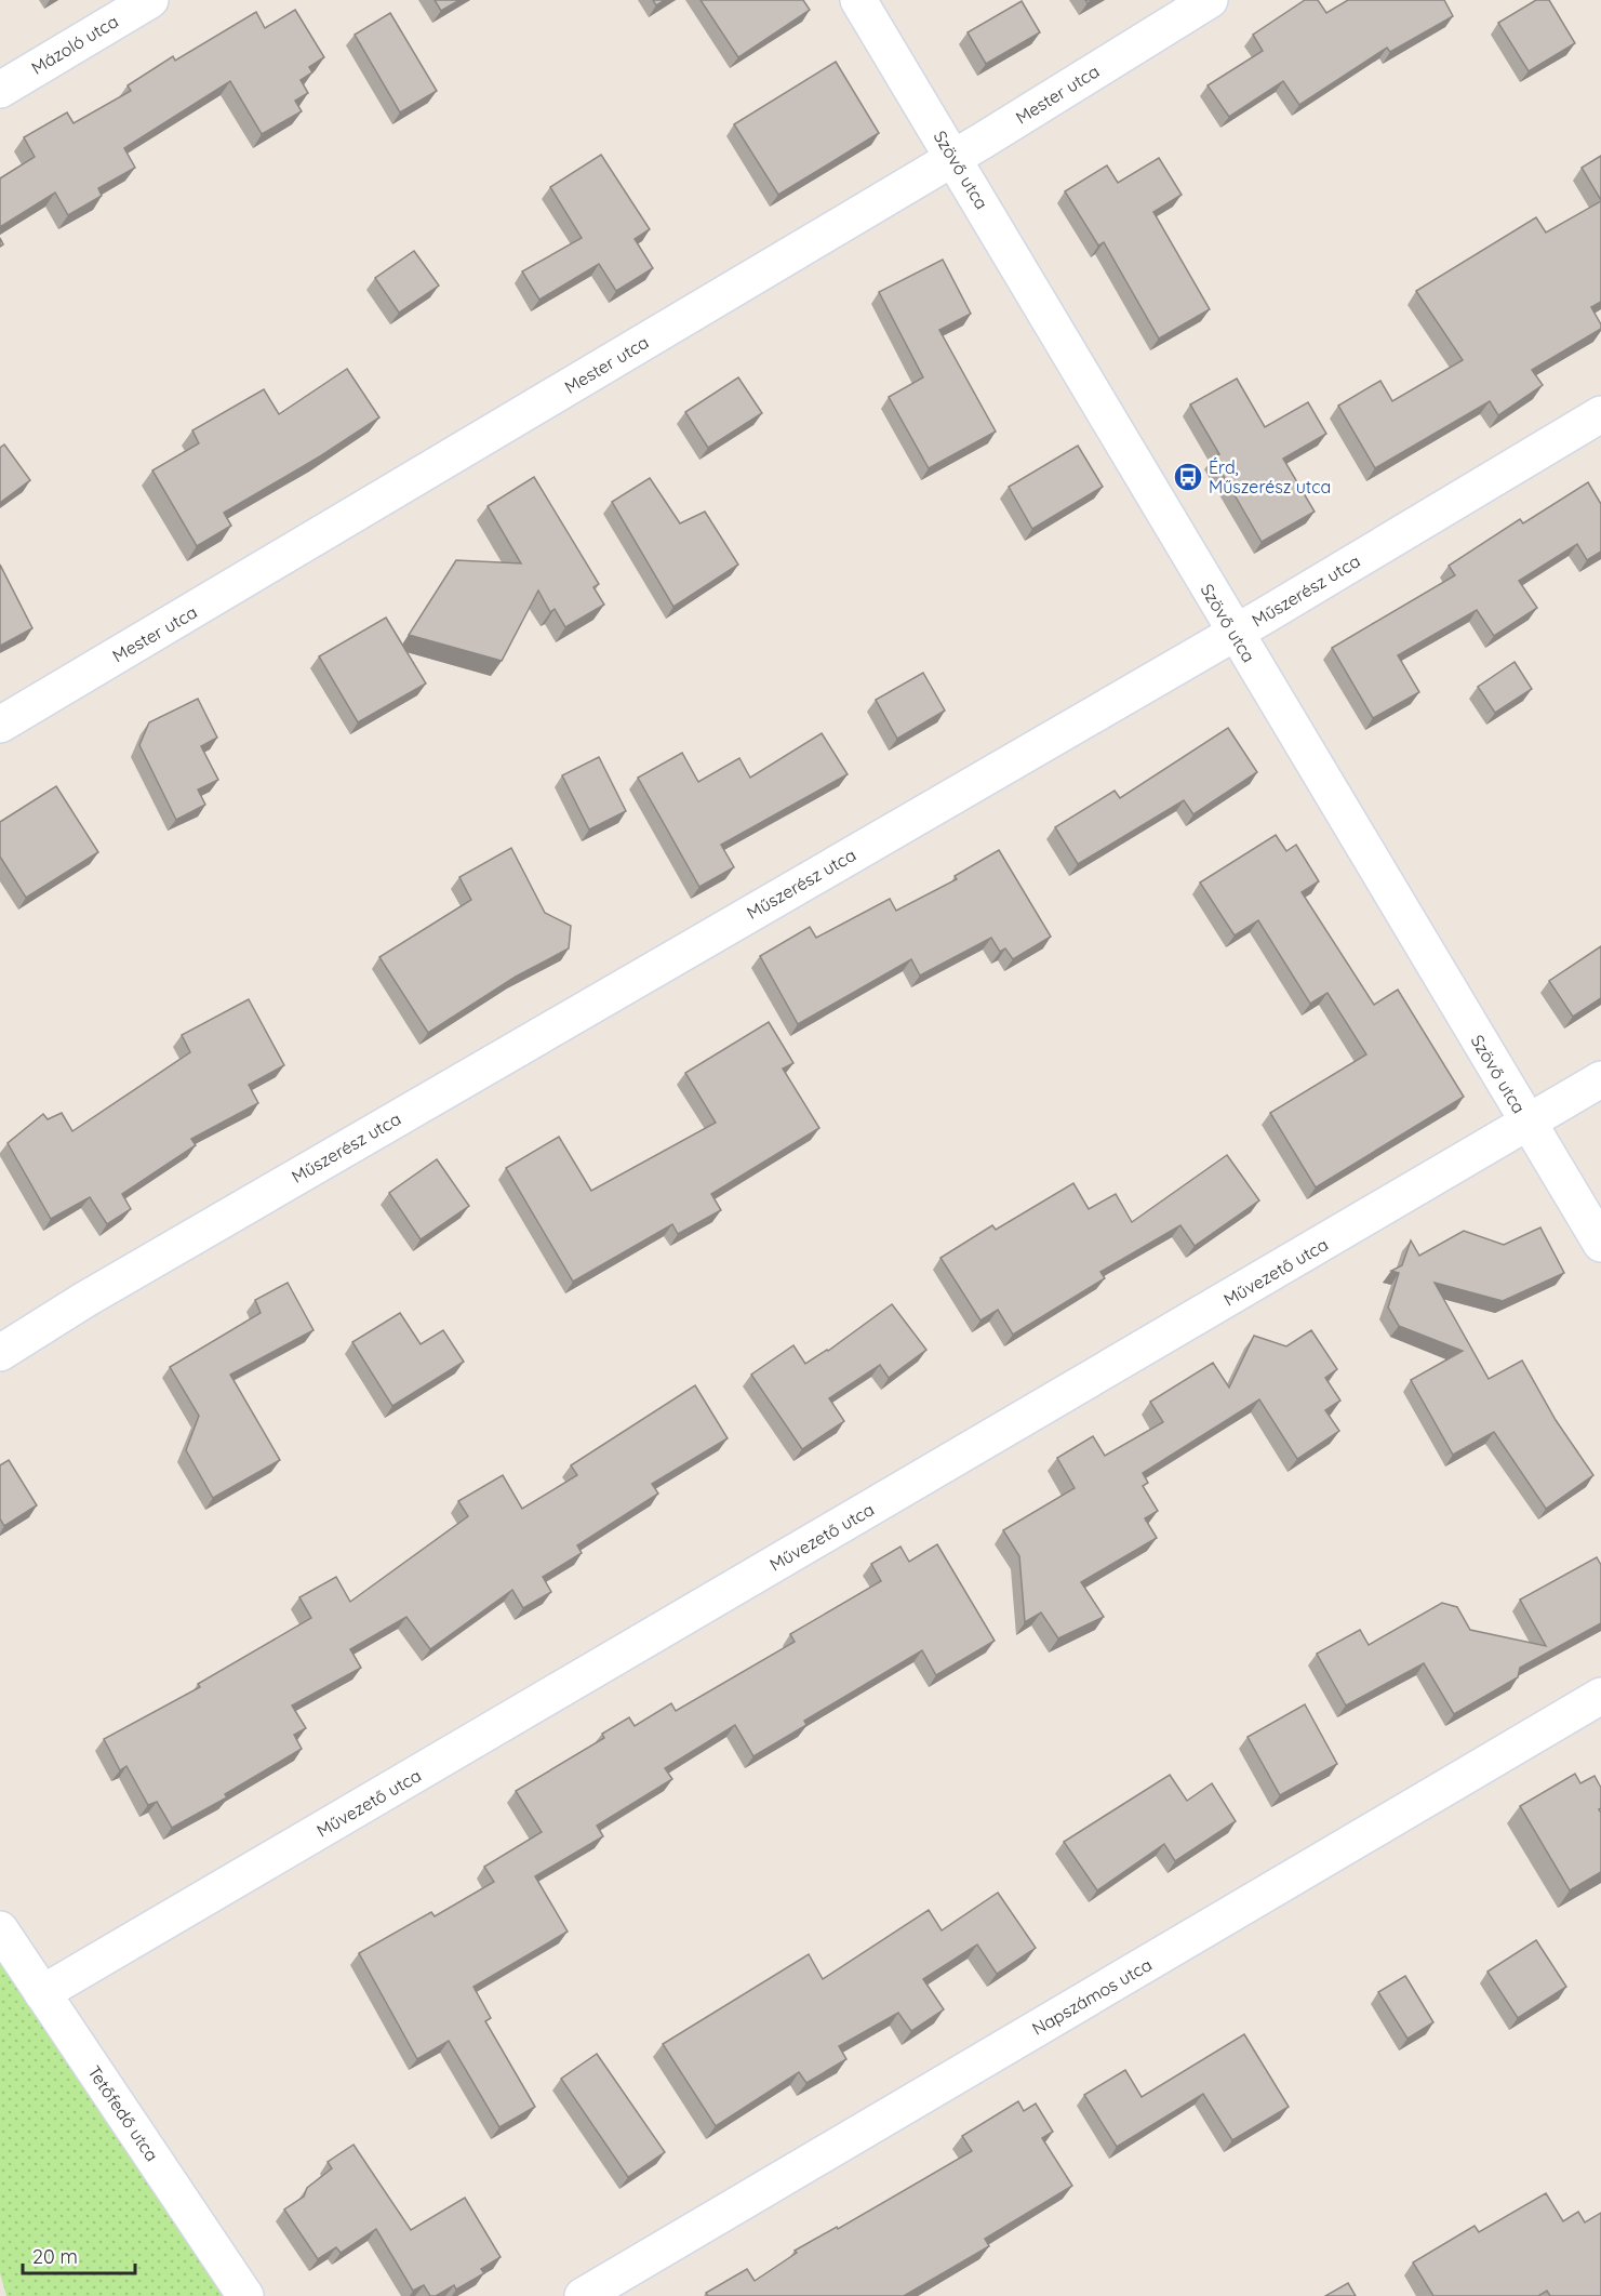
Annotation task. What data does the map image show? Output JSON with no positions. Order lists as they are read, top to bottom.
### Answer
{
  "streets": {
    "street": [
      "Mázoló utca",
      "Mester utca",
      "Szövő utca",
      "Műszerész utca",
      "Művezető utca",
      "Napszámos utca",
      "Tetőfedő utca"
    ]
  },
  "crossings": [
    ["Mester utca", "Szövő utca"],
    ["Szövő utca", "Műszerész utca"],
    ["Szövő utca", "Művezető utca"],
    ["Művezető utca", "Tetőfedő utca"]
  ],
  "places": {
    "bus stop": ["Érd, Műszerész utca"]
  },
  "scale_bar": "20 m"
}
